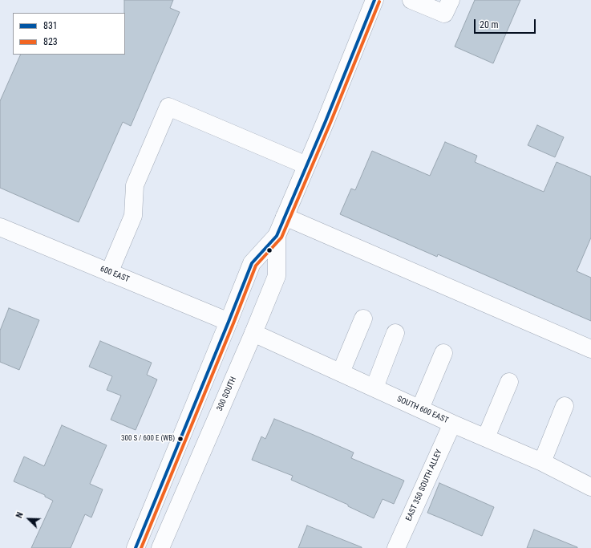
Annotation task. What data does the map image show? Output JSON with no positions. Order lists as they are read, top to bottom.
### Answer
{
  "streets": {
    "main road": [
      "600 EAST",
      "300 SOUTH",
      "SOUTH 600 EAST",
      "EAST 350 SOUTH ALLEY"
    ]
  },
  "crossings": [
    ["600 EAST", "300 SOUTH"],
    ["300 SOUTH", "SOUTH 600 EAST"],
    ["SOUTH 600 EAST", "EAST 350 SOUTH ALLEY"]
  ],
  "places": ["300 S / 600 E (WB)"],
  "lines": ["transit line 831", "transit line 823"],
  "legend": ["831", "823"],
  "scale_bar": "20 m",
  "north": "top left"
}
